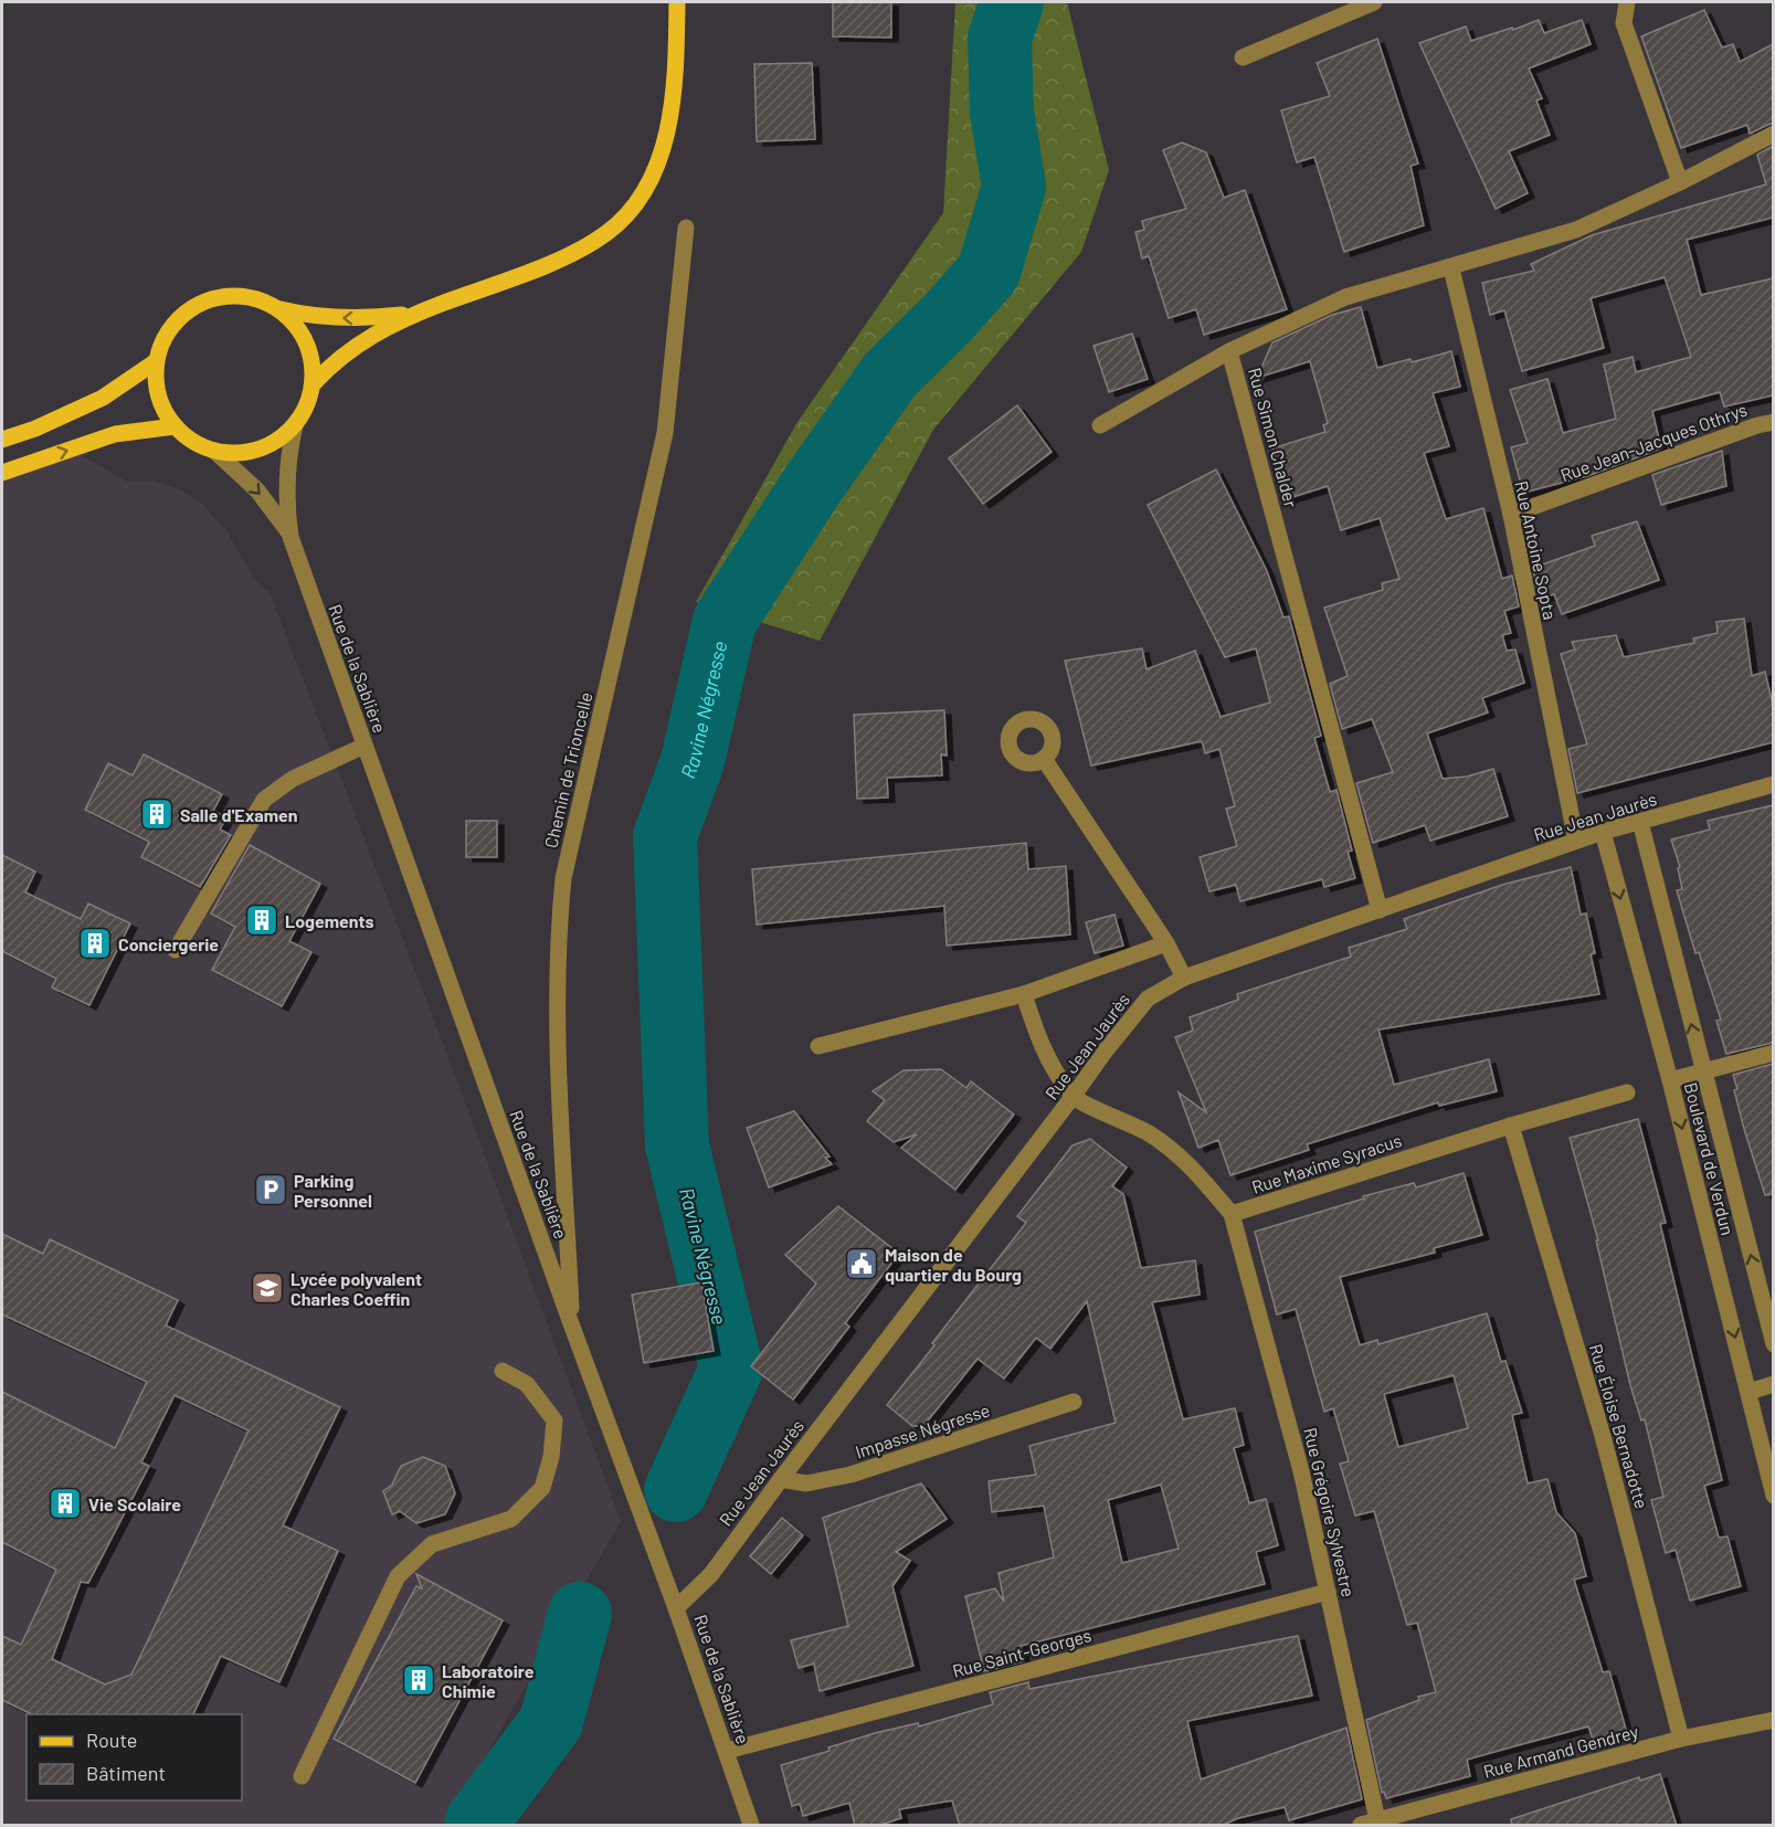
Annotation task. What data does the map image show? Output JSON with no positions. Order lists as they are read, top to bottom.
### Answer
{
  "streets": {
    "street": [
      "Rue Simon Chalder",
      "Rue Jean-Jacques Othrys",
      "Rue Antoine Sopta",
      "Rue de la Sablière",
      "Chemin de Trioncelle",
      "Rue Jean Jaurès",
      "Boulevard de Verdun",
      "Rue Maxime Syracus",
      "Rue Éloise Bernadotte",
      "Impasse Négresse",
      "Rue Grégoire Sylvestre",
      "Rue Saint-Georges",
      "Rue Armand Gendrey"
    ]
  },
  "crossings": [
    ["Rue Simon Chalder", "Rue Antoine Sopta"],
    ["Rue Simon Chalder", "Rue Jean Jaurès"],
    ["Rue Jean-Jacques Othrys", "Rue Antoine Sopta"],
    ["Rue Antoine Sopta", "Rue Jean Jaurès"],
    ["Rue de la Sablière", "Chemin de Trioncelle"],
    ["Rue de la Sablière", "Rue Jean Jaurès"],
    ["Rue de la Sablière", "Rue Saint-Georges"],
    ["Rue Jean Jaurès", "Boulevard de Verdun"],
    ["Rue Jean Jaurès", "Impasse Négresse"],
    ["Rue Maxime Syracus", "Rue Éloise Bernadotte"],
    ["Rue Maxime Syracus", "Rue Grégoire Sylvestre"],
    ["Rue Éloise Bernadotte", "Rue Armand Gendrey"],
    ["Rue Grégoire Sylvestre", "Rue Saint-Georges"],
    ["Rue Grégoire Sylvestre", "Rue Armand Gendrey"]
  ],
  "water": ["Ravine Négresse"],
  "places": {
    "building": [
      "Salle d'Examen",
      "Logements",
      "Conciergerie",
      "Vie Scolaire",
      "Laboratoire Chimie"
    ],
    "parking": ["Parking Personnel"],
    "public building": ["Maison de quartier du Bourg"],
    "school or university": ["Lycée polyvalent Charles Coeffin"]
  },
  "legend": ["Route", "Bâtiment"]
}
